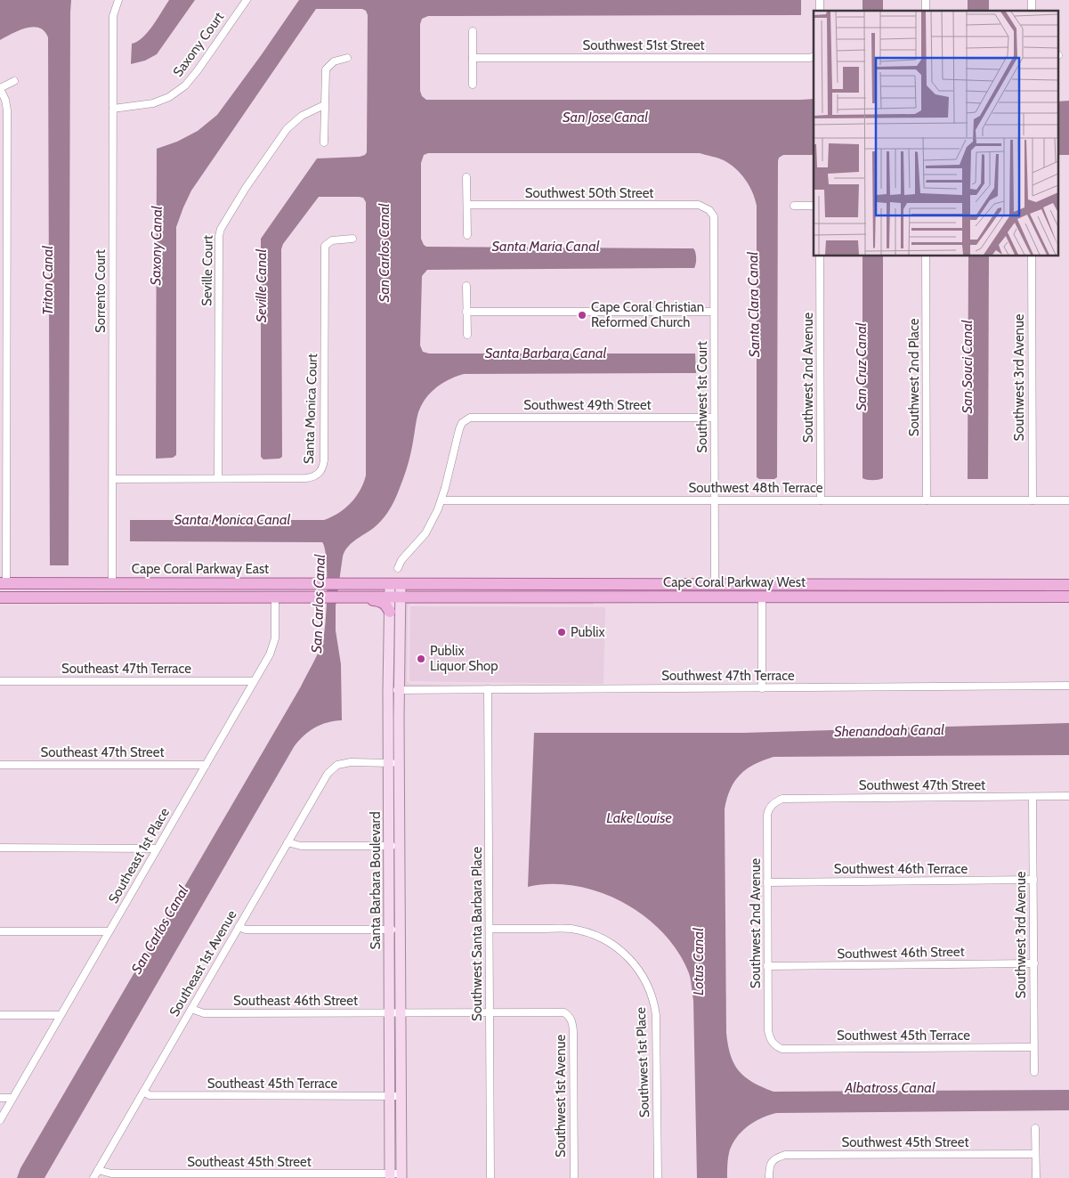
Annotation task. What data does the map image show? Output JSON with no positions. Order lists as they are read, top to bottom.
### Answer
{
  "streets": {
    "main road": ["Cape Coral Parkway East", "Cape Coral Parkway West", "Santa Barbara Boulevard"],
    "street": [
      "Saxony Court",
      "Southwest 51st Street",
      "Southwest 50th Street",
      "Seville Court",
      "Sorrento Court",
      "Southwest 2nd Avenue",
      "Southwest 2nd Place",
      "Southwest 3rd Avenue",
      "Southwest 1st Court",
      "Southwest 49th Street",
      "Santa Monica Court",
      "Southwest 48th Terrace",
      "Southeast 47th Terrace",
      "Southwest 47th Terrace",
      "Southeast 47th Street",
      "Southwest 47th Street",
      "Southeast 1st Place",
      "Southwest 46th Terrace",
      "Southwest Santa Barbara Place",
      "Southwest 46th Street",
      "Southeast 1st Avenue",
      "Southeast 46th Street",
      "Southwest 45th Terrace",
      "Southwest 1st Place",
      "Southeast 45th Terrace",
      "Southwest 1st Avenue",
      "Southwest 45th Street",
      "Southeast 45th Street"
    ]
  },
  "crossings": [
    ["Saxony Court", "Sorrento Court"],
    ["Southwest 50th Street", "Southwest 1st Court"],
    ["Seville Court", "Santa Monica Court"],
    ["Sorrento Court", "Santa Monica Court"],
    ["Sorrento Court", "Cape Coral Parkway East"],
    ["Southwest 2nd Avenue", "Southwest 48th Terrace"],
    ["Southwest 2nd Avenue", "Southwest 47th Street"],
    ["Southwest 2nd Avenue", "Southwest 46th Terrace"],
    ["Southwest 2nd Avenue", "Southwest 46th Street"],
    ["Southwest 2nd Avenue", "Southwest 45th Terrace"],
    ["Southwest 2nd Place", "Southwest 48th Terrace"],
    ["Southwest 3rd Avenue", "Southwest 48th Terrace"],
    ["Southwest 3rd Avenue", "Southwest 47th Street"],
    ["Southwest 3rd Avenue", "Southwest 46th Terrace"],
    ["Southwest 3rd Avenue", "Southwest 46th Street"],
    ["Southwest 3rd Avenue", "Southwest 45th Terrace"],
    ["Southwest 1st Court", "Southwest 49th Street"],
    ["Southwest 1st Court", "Southwest 48th Terrace"],
    ["Southwest 1st Court", "Cape Coral Parkway West"],
    ["Southwest 49th Street", "Southwest 48th Terrace"],
    ["Cape Coral Parkway East", "Cape Coral Parkway West"],
    ["Cape Coral Parkway East", "Southeast 1st Place"],
    ["Cape Coral Parkway East", "Santa Barbara Boulevard"],
    ["Cape Coral Parkway West", "Santa Barbara Boulevard"],
    ["Southeast 47th Terrace", "Southeast 1st Place"],
    ["Southwest 47th Terrace", "Santa Barbara Boulevard"],
    ["Southwest 47th Terrace", "Southwest Santa Barbara Place"],
    ["Southeast 47th Street", "Southeast 1st Place"],
    ["Santa Barbara Boulevard", "Southeast 1st Avenue"],
    ["Santa Barbara Boulevard", "Southeast 46th Street"],
    ["Santa Barbara Boulevard", "Southeast 45th Terrace"],
    ["Santa Barbara Boulevard", "Southeast 45th Street"],
    ["Southwest Santa Barbara Place", "Southwest 1st Place"],
    ["Southwest Santa Barbara Place", "Southwest 1st Avenue"],
    ["Southeast 1st Avenue", "Southeast 46th Street"],
    ["Southeast 1st Avenue", "Southeast 45th Terrace"],
    ["Southeast 1st Avenue", "Southeast 45th Street"]
  ],
  "water": [
    "San Jose Canal",
    "Saxony Canal",
    "Santa Maria Canal",
    "San Carlos Canal",
    "Triton Canal",
    "Seville Canal",
    "Santa Clara Canal",
    "Santa Barbara Canal",
    "San Cruz Canal",
    "San Souci Canal",
    "Santa Monica Canal",
    "Shenandoah Canal",
    "Lake Louise",
    "Lotus Canal",
    "Albatross Canal"
  ],
  "places": ["Cape Coral Christian Reformed Church", "Publix", "Publix Liquor Shop"]
}
